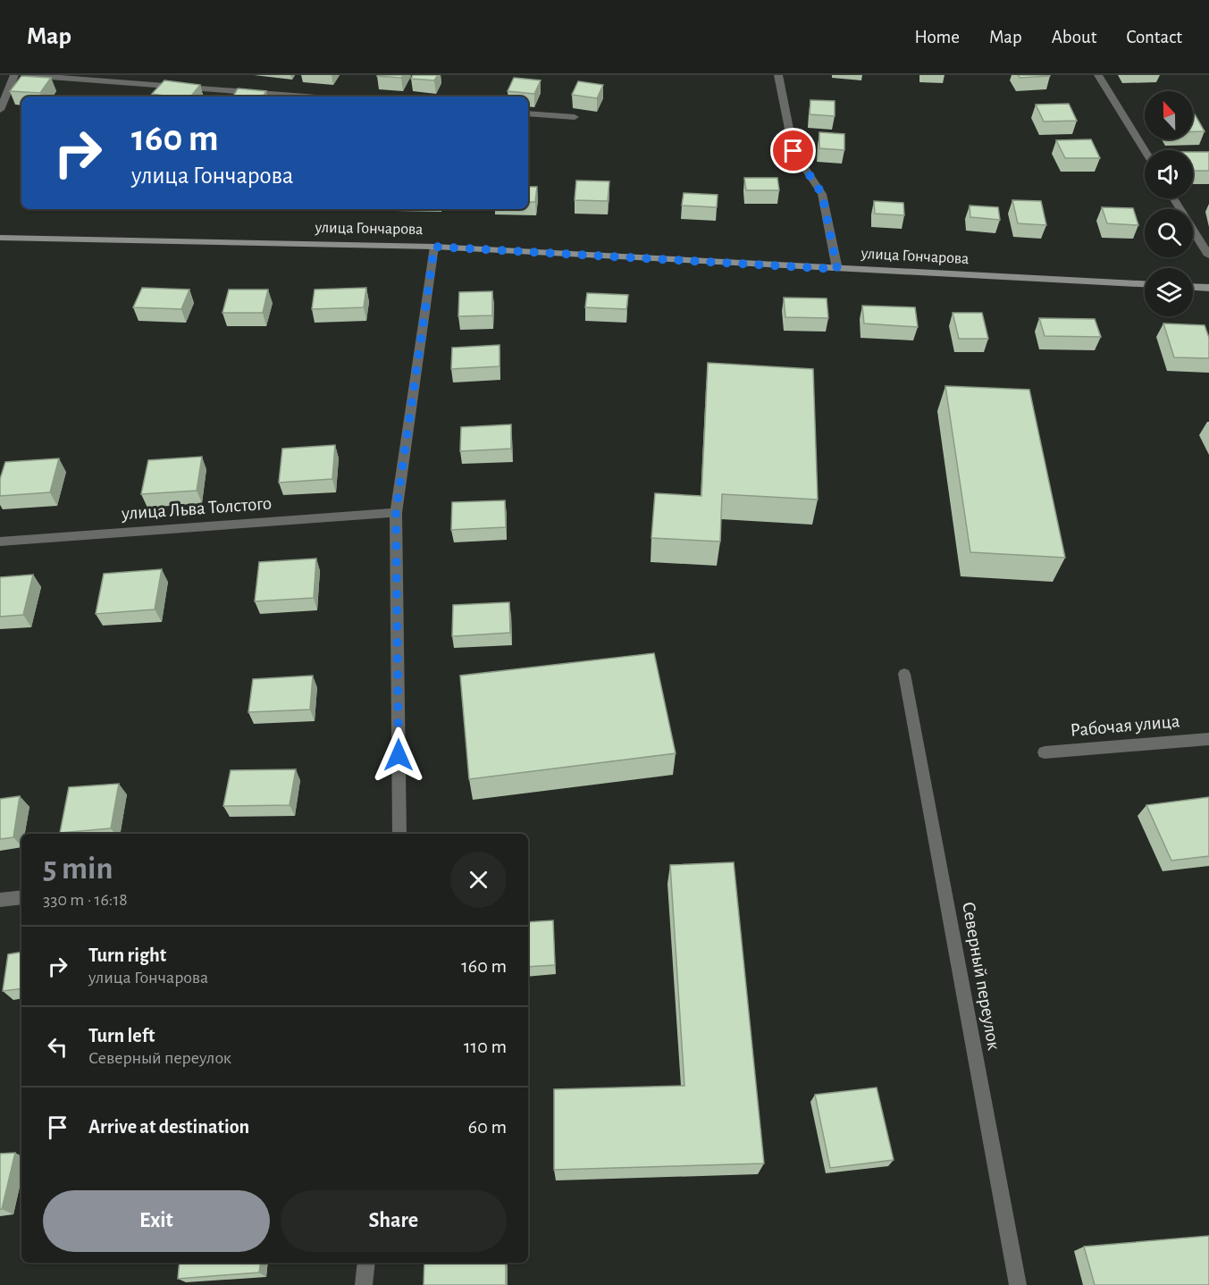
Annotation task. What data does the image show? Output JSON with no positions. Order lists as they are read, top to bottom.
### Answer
{
  "streets": {
    "street": [
      "улица Гончарова",
      "улица Льва Толстого",
      "Рабочая улица",
      "Северный переулок"
    ]
  },
  "north": "top",
  "page": {
    "header": "Map",
    "nav": [
      "Home",
      "Map",
      "About",
      "Contact"
    ],
    "turn": ["160 m", "улица Гончарова"],
    "heading": ["5 min", "330 m · 16:18"],
    "list": [
      {
        "name": "Turn right",
        "note": "улица Гончарова",
        "value": "160 m"
      },
      {
        "name": "Turn left",
        "note": "Северный переулок",
        "value": "110 m"
      },
      {
        "name": "Arrive at destination",
        "value": "60 m"
      }
    ],
    "buttons": ["Exit", "Share"]
  }
}
